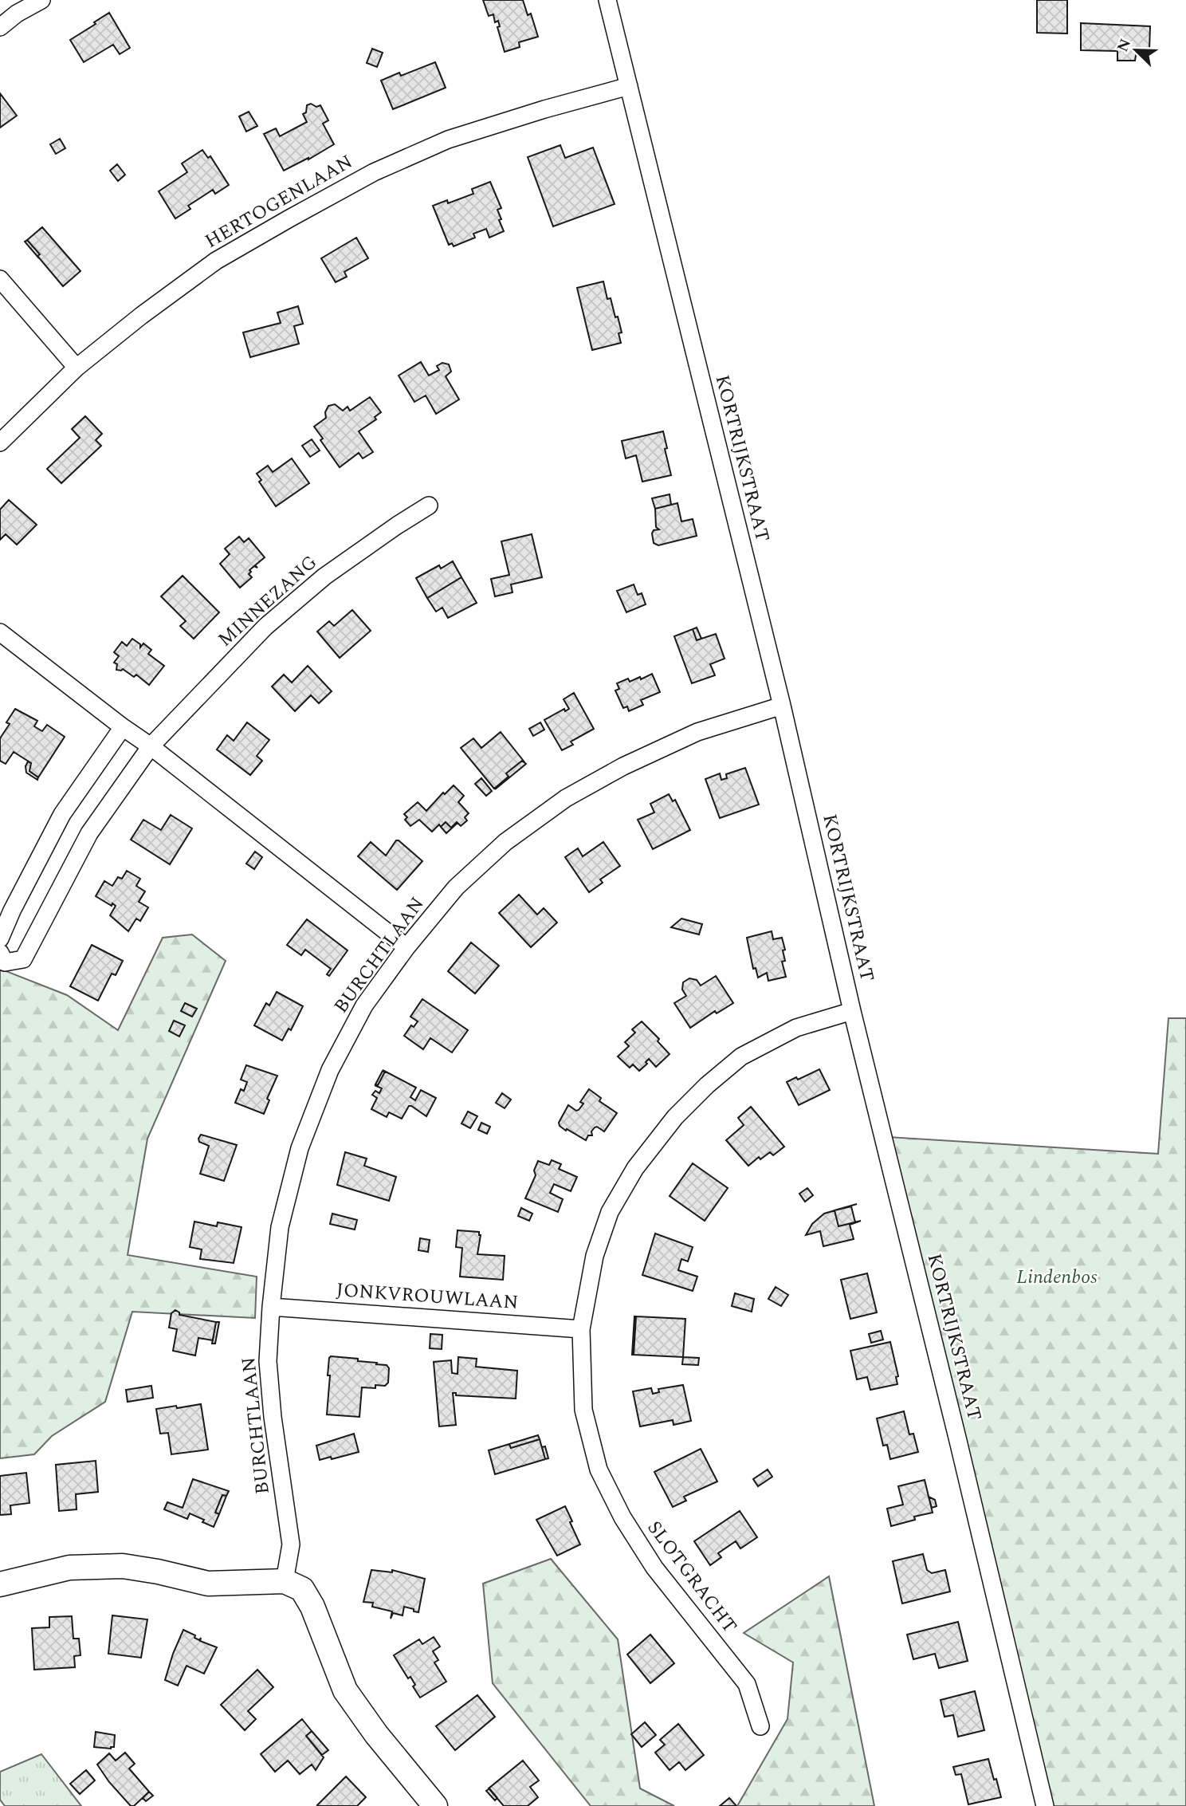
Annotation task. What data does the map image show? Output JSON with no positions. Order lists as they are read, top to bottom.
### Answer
{
  "streets": {
    "street": [
      "HERTOGENLAAN",
      "KORTRIJKSTRAAT",
      "MINNEZANG",
      "BURCHTLAAN",
      "JONKVROUWLAAN",
      "SLOTGRACHT"
    ]
  },
  "crossings": [
    ["HERTOGENLAAN", "KORTRIJKSTRAAT"],
    ["KORTRIJKSTRAAT", "BURCHTLAAN"],
    ["KORTRIJKSTRAAT", "SLOTGRACHT"],
    ["BURCHTLAAN", "JONKVROUWLAAN"],
    ["JONKVROUWLAAN", "SLOTGRACHT"]
  ],
  "parks": ["Lindenbos"],
  "north": "top left"
}
